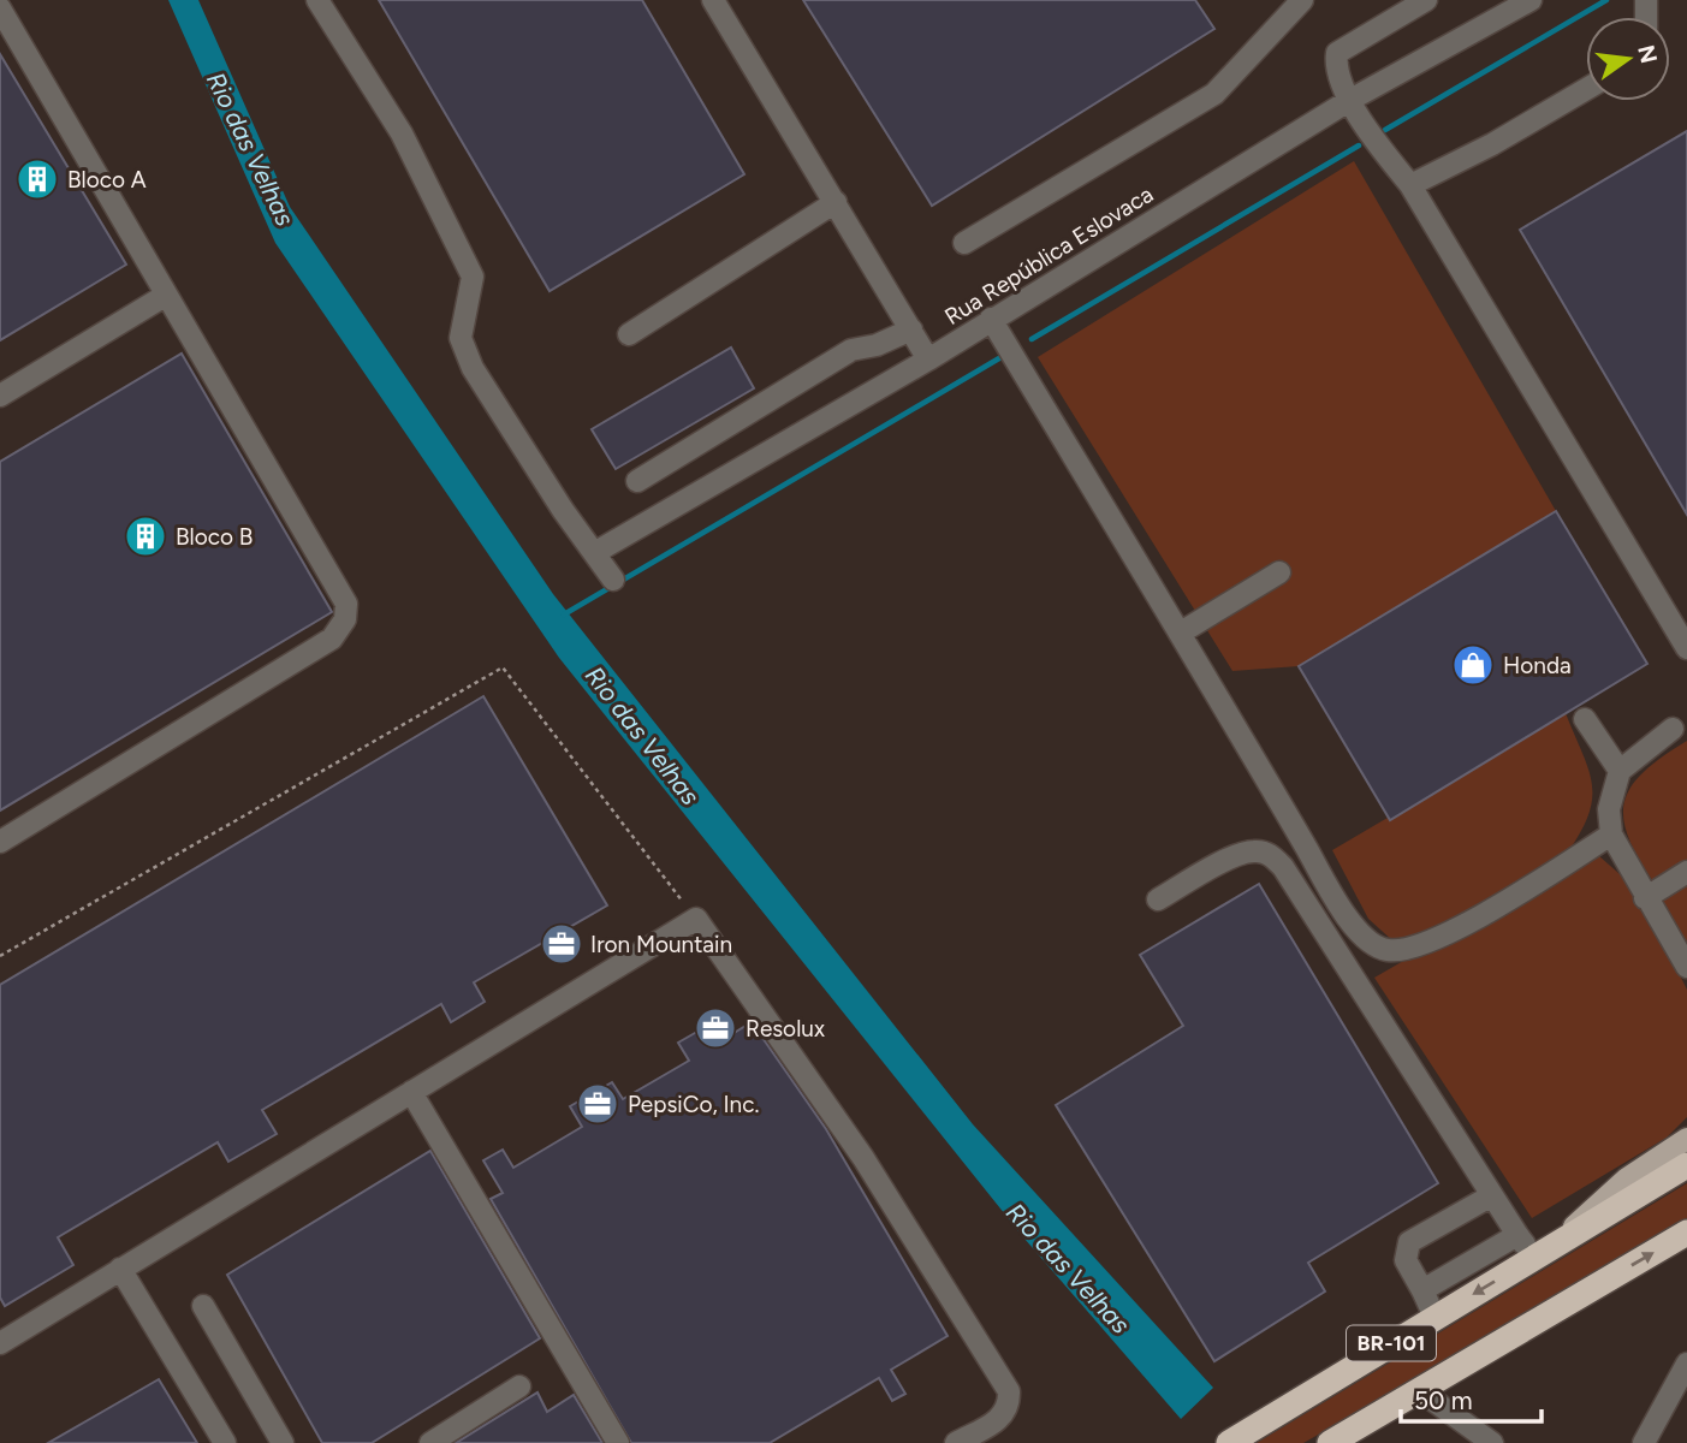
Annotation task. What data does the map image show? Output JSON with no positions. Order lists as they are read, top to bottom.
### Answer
{
  "streets": {
    "highway": ["BR-101"],
    "street": ["Rua República Eslovaca"]
  },
  "water": ["Rio das Velhas"],
  "places": {
    "building": ["Bloco A", "Bloco B"],
    "shop": ["Honda"],
    "office": ["Iron Mountain", "Resolux", "PepsiCo, Inc."]
  },
  "scale_bar": "50 m",
  "north": "right"
}
